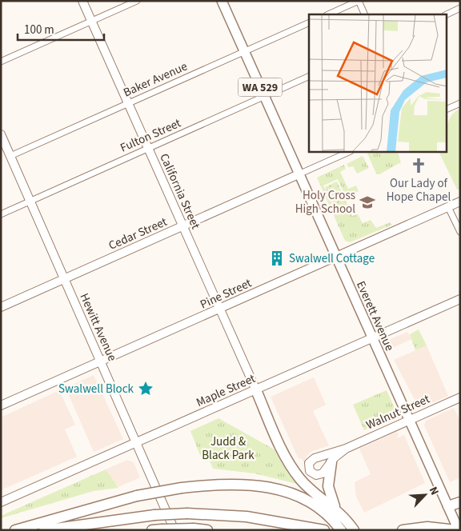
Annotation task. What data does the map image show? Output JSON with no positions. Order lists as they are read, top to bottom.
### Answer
{
  "streets": {
    "main road": ["WA 529", "Everett Avenue"],
    "street": [
      "Baker Avenue",
      "Fulton Street",
      "California Street",
      "Cedar Street",
      "Pine Street",
      "Hewitt Avenue",
      "Maple Street",
      "Walnut Street"
    ]
  },
  "crossings": [
    ["Baker Avenue", "California Street"],
    ["Baker Avenue", "Everett Avenue"],
    ["Baker Avenue", "Hewitt Avenue"],
    ["Fulton Street", "California Street"],
    ["Fulton Street", "Everett Avenue"],
    ["Fulton Street", "Hewitt Avenue"],
    ["California Street", "Cedar Street"],
    ["California Street", "Pine Street"],
    ["California Street", "Maple Street"],
    ["Cedar Street", "Everett Avenue"],
    ["Cedar Street", "Hewitt Avenue"],
    ["Pine Street", "Everett Avenue"],
    ["Pine Street", "Hewitt Avenue"],
    ["Everett Avenue", "Maple Street"],
    ["Everett Avenue", "Walnut Street"],
    ["Hewitt Avenue", "Maple Street"]
  ],
  "parks": ["Judd & Black Park"],
  "places": {
    "church": ["Our Lady of Hope Chapel"],
    "school or university": ["Holy Cross High School"],
    "building": ["Swalwell Cottage"],
    "place": ["Swalwell Block"]
  },
  "scale_bar": "100 m",
  "north": "top right"
}
